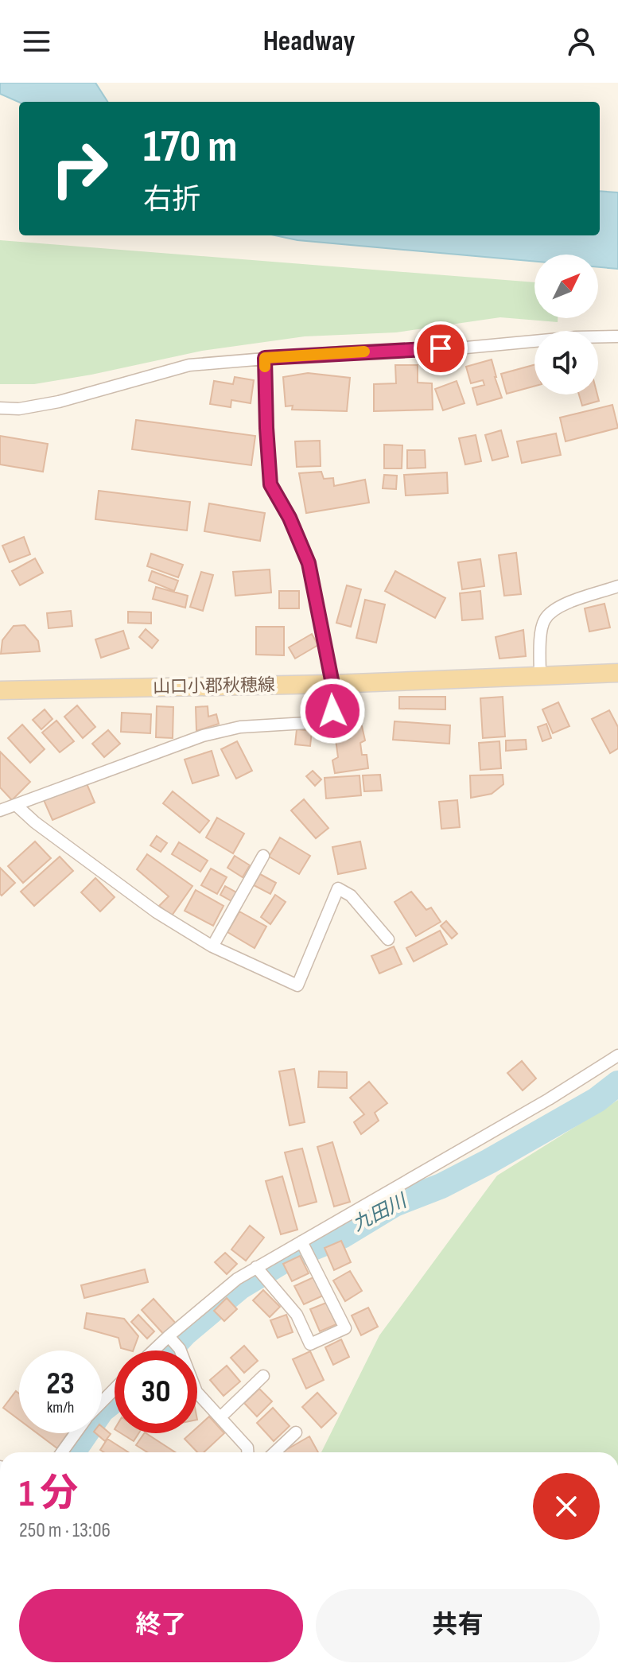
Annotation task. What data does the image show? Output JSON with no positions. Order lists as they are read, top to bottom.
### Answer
{
  "streets": {
    "main road": ["山口小郡秋穂線"]
  },
  "water": ["九田川"],
  "north": "top right",
  "page": {
    "header": "Headway",
    "turn": ["170 m", "右折"],
    "speed": "23 km/h",
    "limit": "30",
    "heading": ["1 分", "250 m · 13:06"],
    "buttons": ["終了", "共有"]
  }
}
